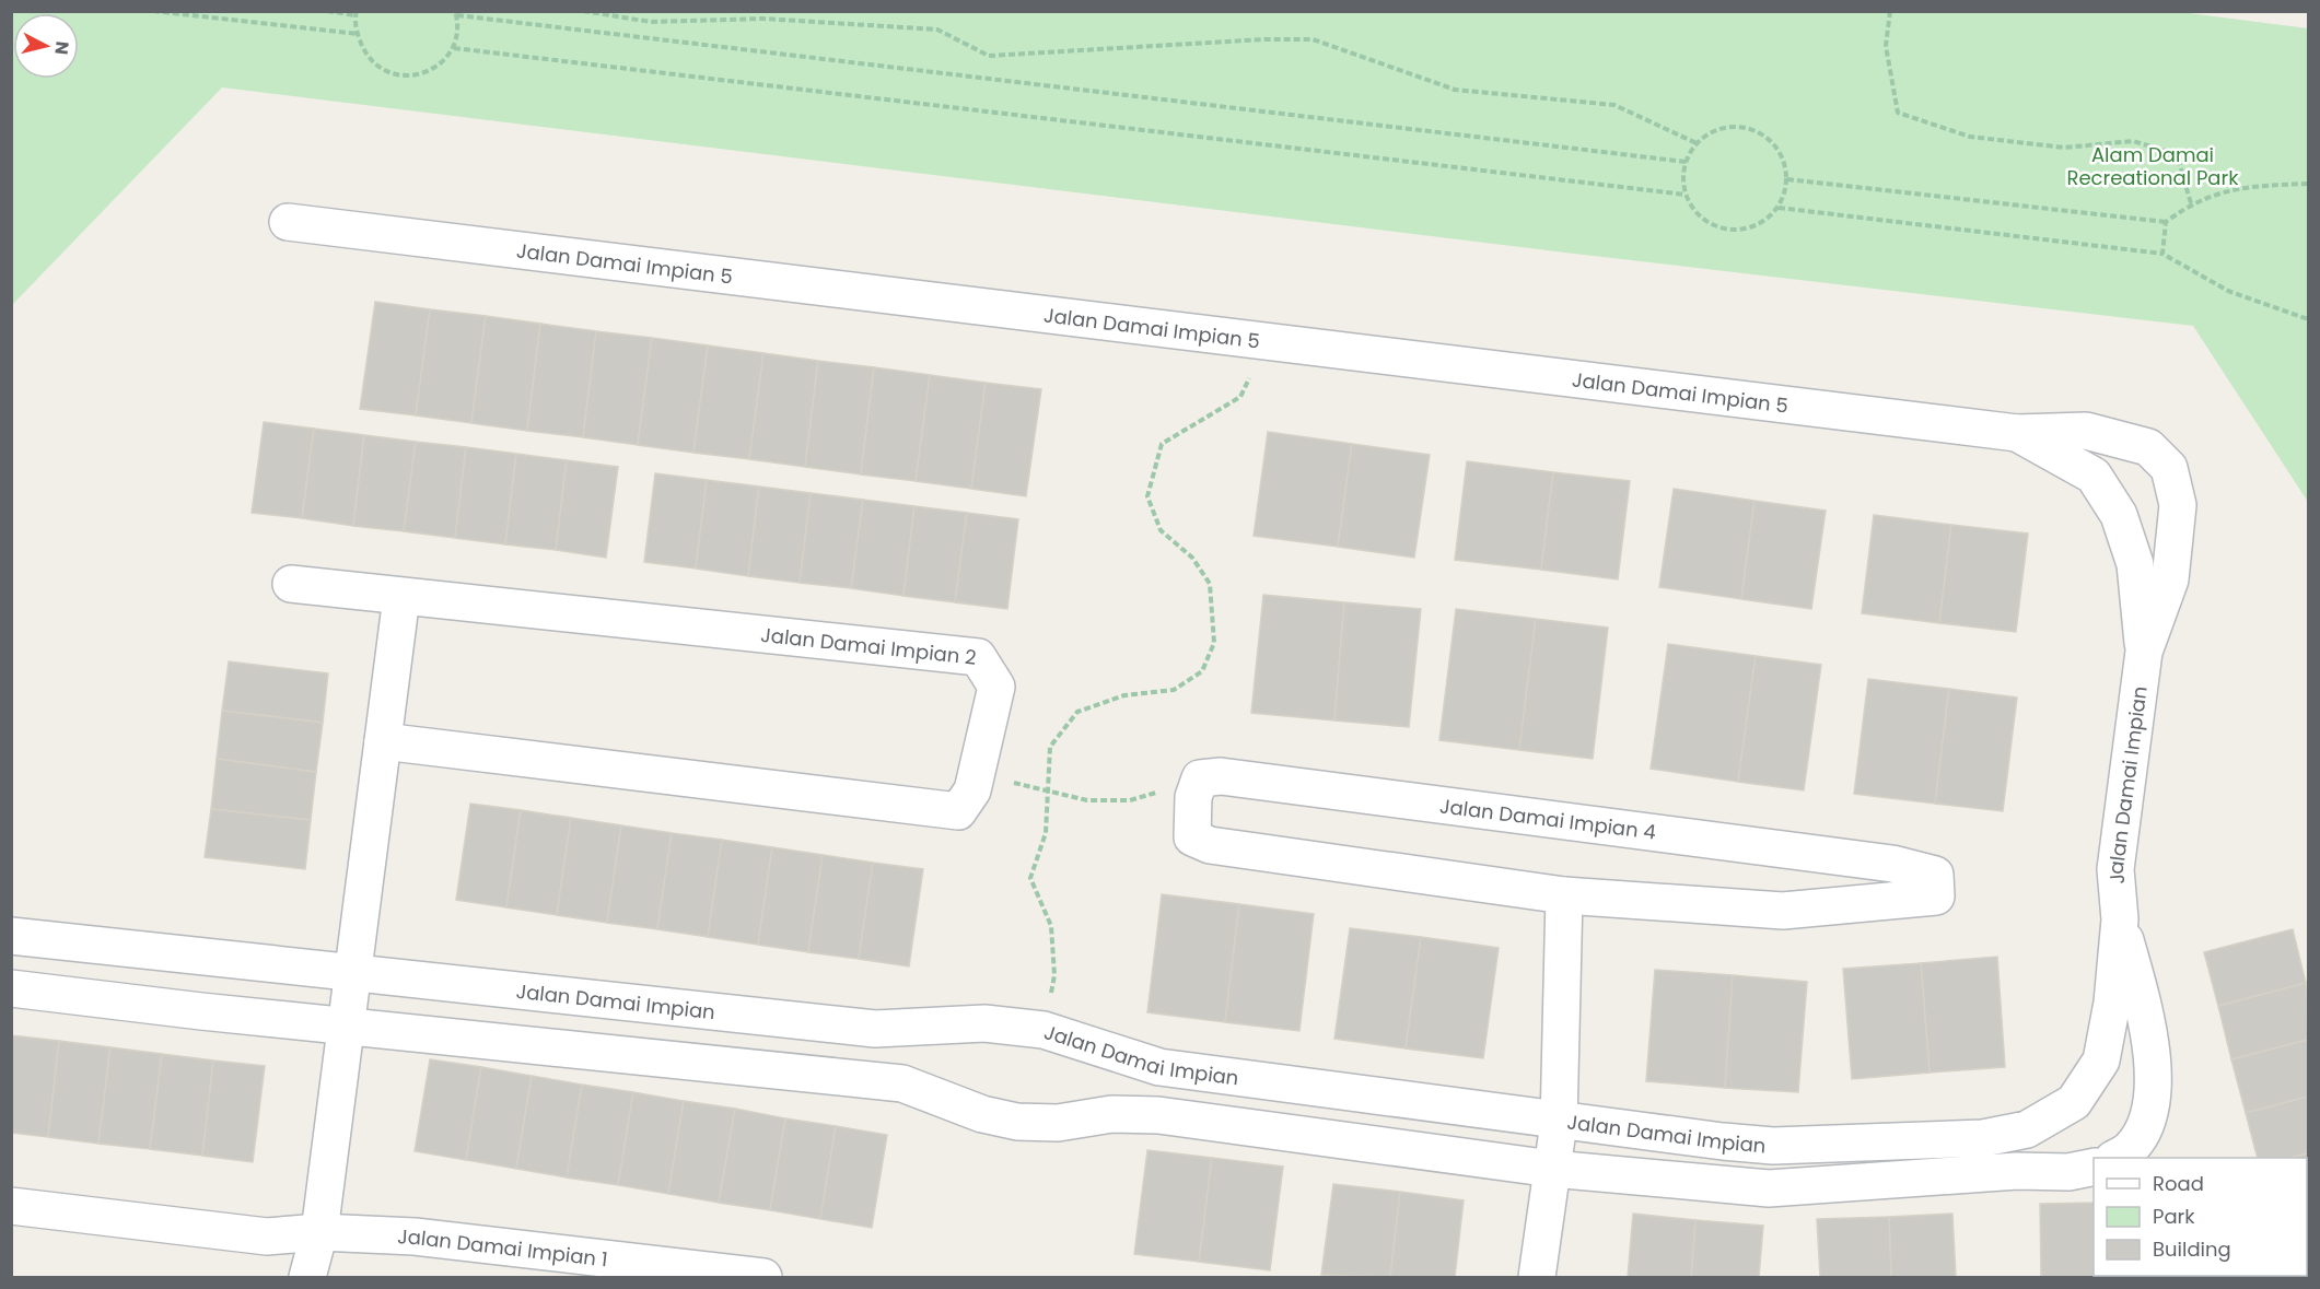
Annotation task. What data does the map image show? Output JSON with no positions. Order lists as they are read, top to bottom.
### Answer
{
  "streets": {
    "street": [
      "Jalan Damai Impian 5",
      "Jalan Damai Impian 2",
      "Jalan Damai Impian",
      "Jalan Damai Impian 4",
      "Jalan Damai Impian 1"
    ]
  },
  "crossings": [
    ["Jalan Damai Impian 5", "Jalan Damai Impian"]
  ],
  "parks": ["Alam Damai Recreational Park"],
  "legend": ["Road", "Park", "Building"],
  "north": "right"
}
